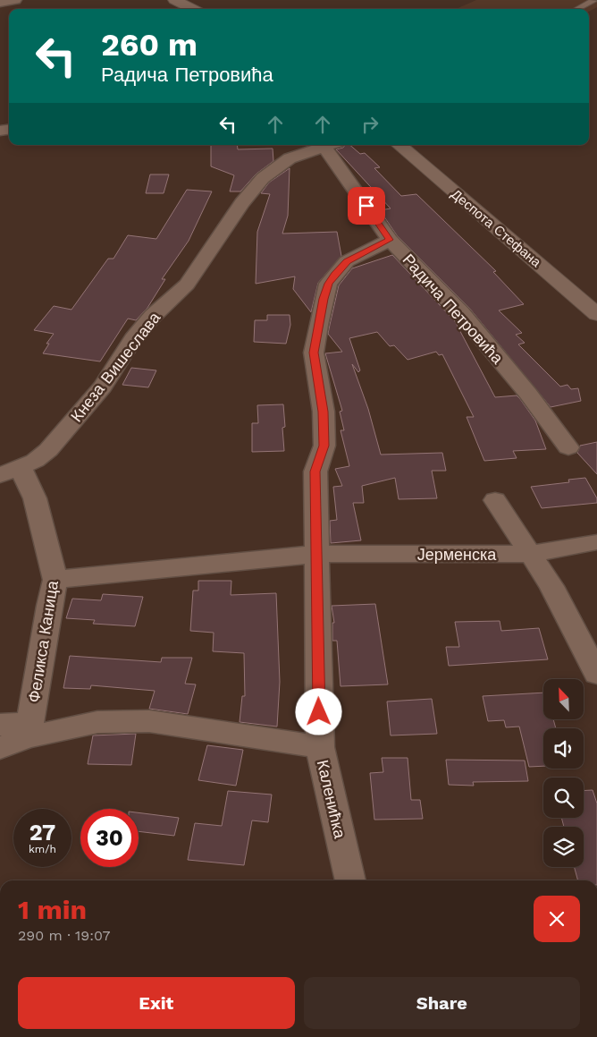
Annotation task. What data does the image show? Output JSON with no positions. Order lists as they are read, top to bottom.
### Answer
{
  "streets": {
    "main road": ["Деспота Стефана"],
    "street": [
      "Радича Петровића",
      "Кнеза Вишеслава",
      "Јерменска",
      "Феликса Каница",
      "Каленићка"
    ]
  },
  "crossings": [
    ["Радича Петровића", "Каленићка"],
    ["Кнеза Вишеслава", "Феликса Каница"],
    ["Јерменска", "Феликса Каница"],
    ["Јерменска", "Каленићка"]
  ],
  "north": "top left",
  "page": {
    "turn": ["260 m", "Радича Петровића"],
    "speed": "27 km/h",
    "limit": "30",
    "heading": ["1 min", "290 m · 19:07"],
    "buttons": ["Exit", "Share"]
  }
}
